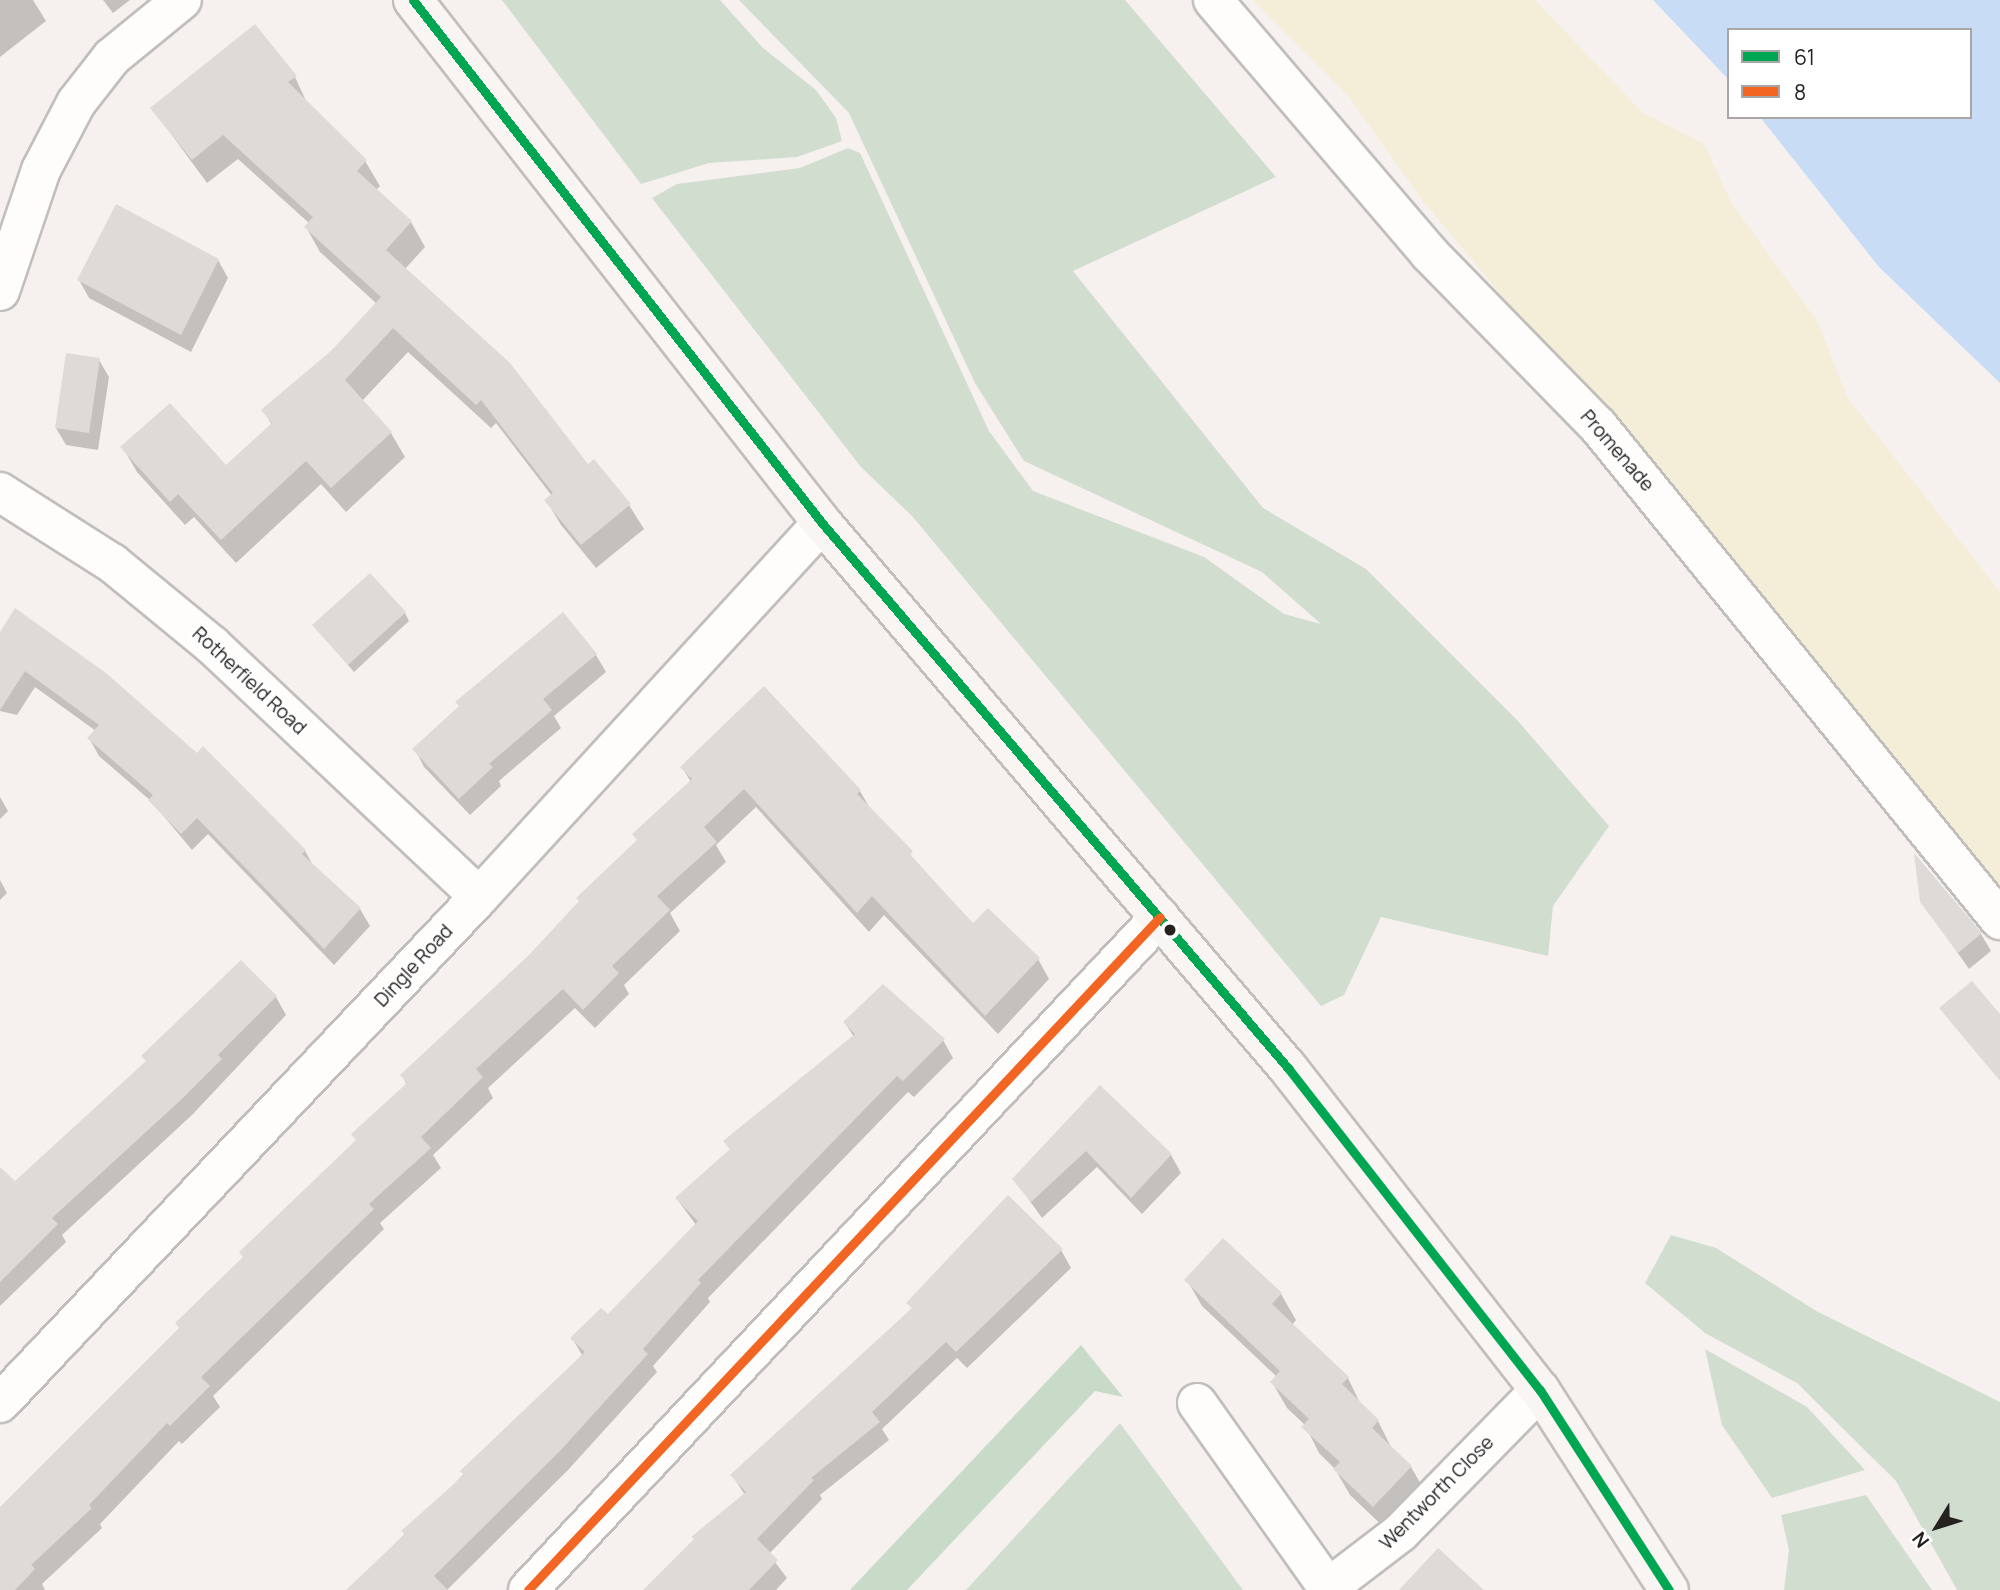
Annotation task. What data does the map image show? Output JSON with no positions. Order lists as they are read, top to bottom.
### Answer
{
  "streets": {
    "street": [
      "Promenade",
      "Rotherfield Road",
      "Dingle Road",
      "Wentworth Close"
    ]
  },
  "crossings": [
    ["Rotherfield Road", "Dingle Road"]
  ],
  "lines": ["transit line 61", "transit line 8"],
  "legend": ["61", "8"],
  "north": "bottom left"
}
